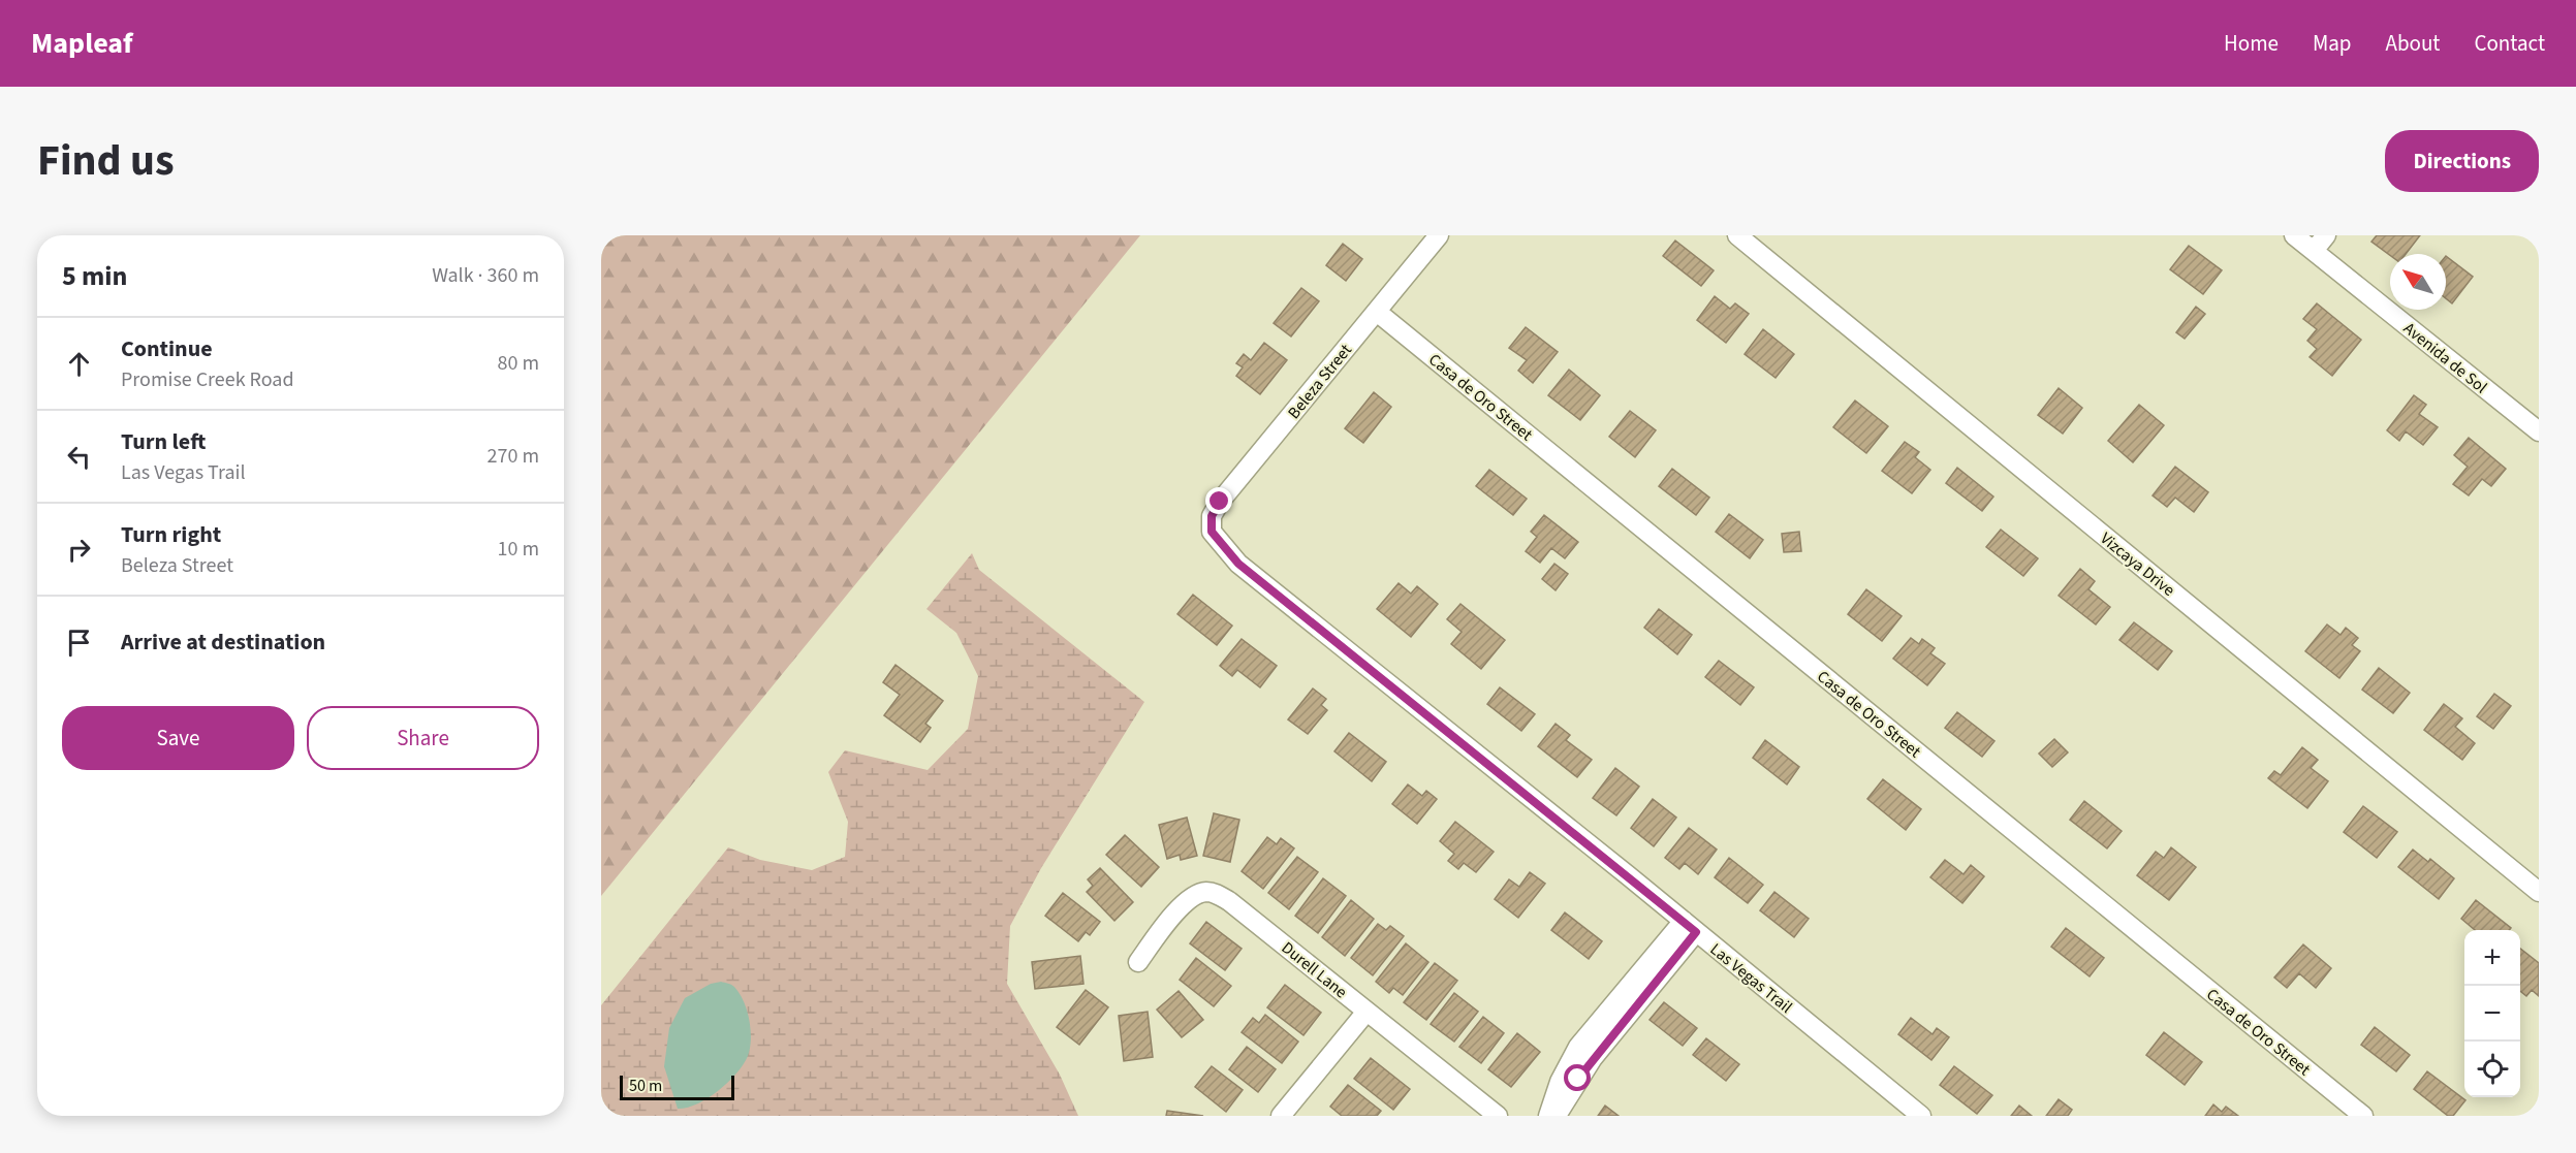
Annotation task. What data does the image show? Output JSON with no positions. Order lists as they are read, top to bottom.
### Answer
{
  "streets": {
    "street": [
      "Avenida de Sol",
      "Beleza Street",
      "Casa de Oro Street",
      "Vizcaya Drive",
      "Durell Lane",
      "Las Vegas Trail"
    ]
  },
  "crossings": [
    ["Beleza Street", "Casa de Oro Street"],
    ["Beleza Street", "Las Vegas Trail"]
  ],
  "scale_bar": "50 m",
  "north": "top left",
  "page": {
    "header": "Mapleaf",
    "nav": [
      "Home",
      "Map",
      "About",
      "Contact"
    ],
    "title": "Find us",
    "buttons": [
      "Directions",
      ["Save", "Share"]
    ],
    "heading": ["5 min", "Walk · 360 m"],
    "list": [
      ["Continue", "Promise Creek Road", "80 m"],
      ["Turn left", "Las Vegas Trail", "270 m"],
      ["Turn right", "Beleza Street", "10 m"],
      "Arrive at destination"
    ],
    "map_buttons": ["+", "−"],
    "scale": "50 m"
  }
}
